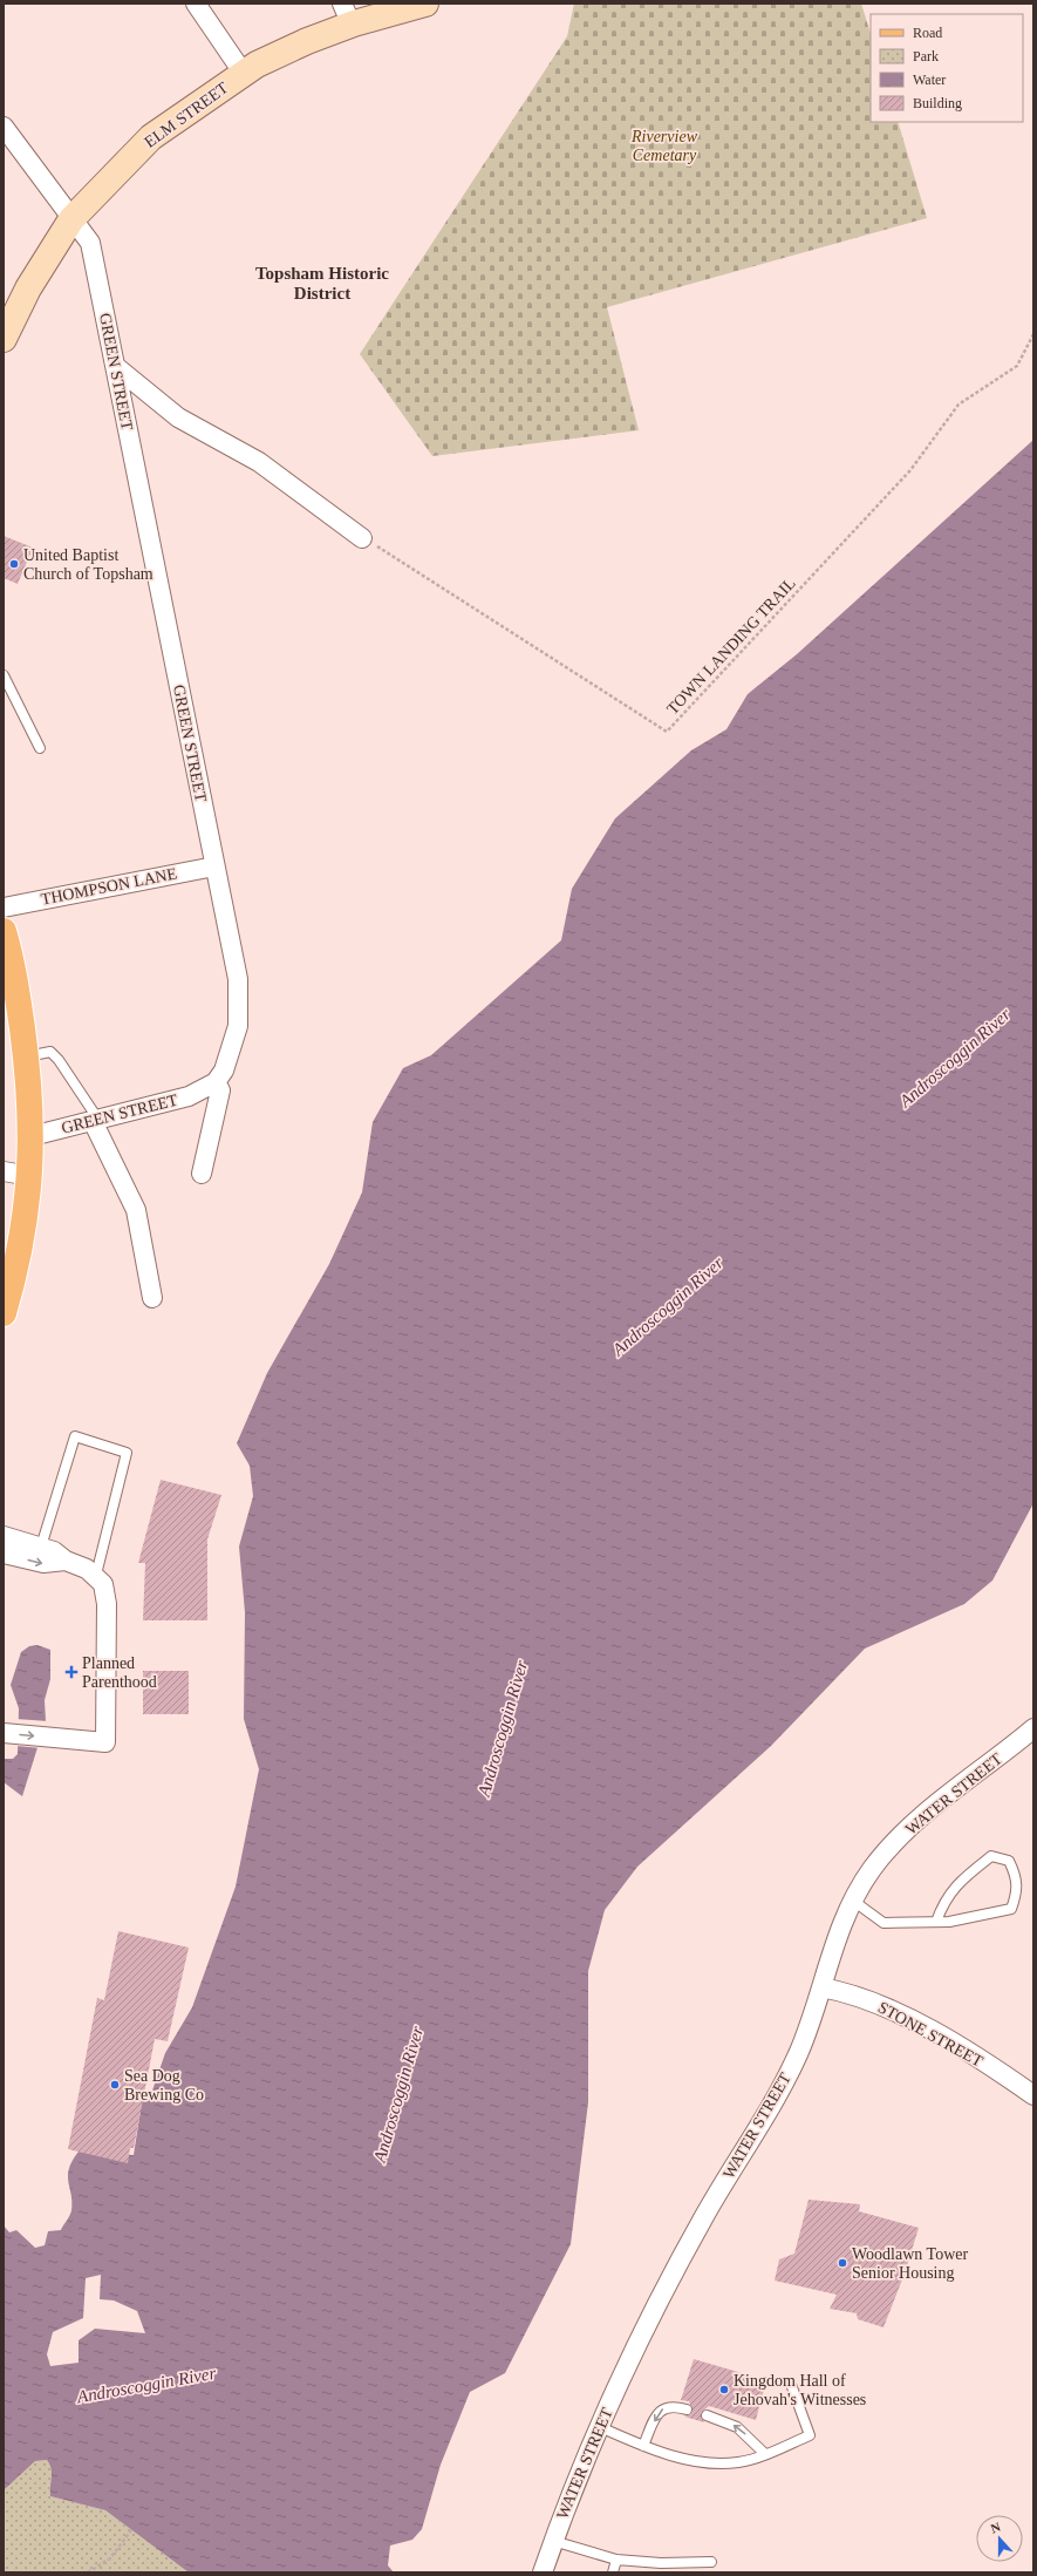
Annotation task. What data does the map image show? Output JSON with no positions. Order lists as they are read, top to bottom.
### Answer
{
  "streets": {
    "main road": ["ELM STREET"],
    "street": [
      "GREEN STREET",
      "THOMPSON LANE",
      "WATER STREET",
      "STONE STREET"
    ],
    "path": ["TOWN LANDING TRAIL"]
  },
  "crossings": [
    ["ELM STREET", "GREEN STREET"],
    ["GREEN STREET", "THOMPSON LANE"],
    ["WATER STREET", "STONE STREET"]
  ],
  "districts": ["Topsham Historic District"],
  "water": ["Androscoggin River"],
  "parks": ["Riverview Cemetary"],
  "places": {
    "other": [
      "United Baptist Church of Topsham",
      "Sea Dog Brewing Co",
      "Woodlawn Tower Senior Housing",
      "Kingdom Hall of Jehovah's Witnesses"
    ],
    "health": ["Planned Parenthood"]
  },
  "legend": [
    "Road",
    "Park",
    "Water",
    "Building"
  ],
  "north": "top"
}
